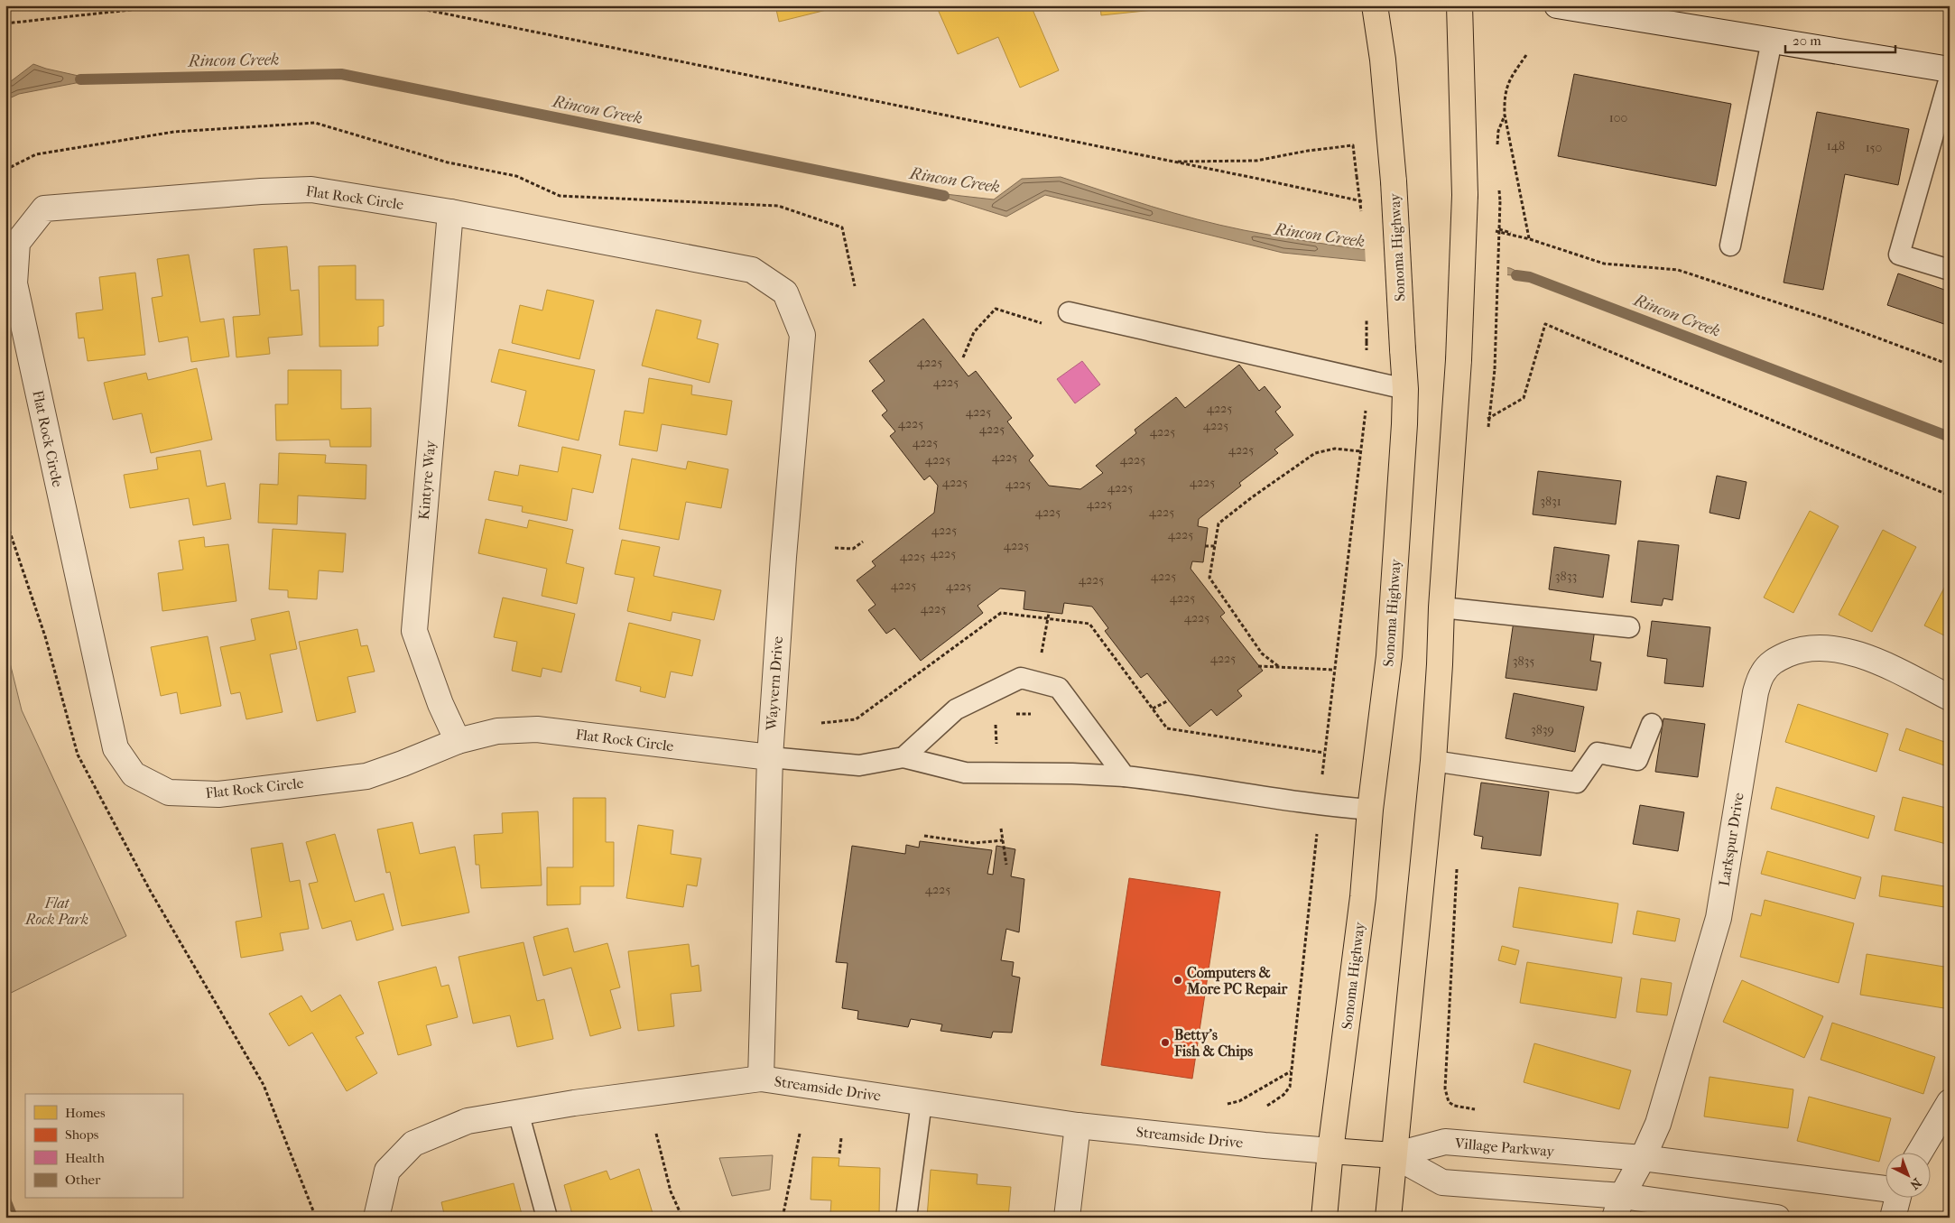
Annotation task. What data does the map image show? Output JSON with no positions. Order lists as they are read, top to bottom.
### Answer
{
  "streets": {
    "main road": ["Sonoma Highway"],
    "street": [
      "Flat Rock Circle",
      "Kintyre Way",
      "Wayvern Drive",
      "Larkspur Drive",
      "Streamside Drive",
      "Village Parkway"
    ]
  },
  "crossings": [
    ["Flat Rock Circle", "Kintyre Way"],
    ["Flat Rock Circle", "Wayvern Drive"],
    ["Sonoma Highway", "Streamside Drive"],
    ["Wayvern Drive", "Streamside Drive"],
    ["Larkspur Drive", "Village Parkway"]
  ],
  "water": ["Rincon Creek"],
  "parks": ["Flat Rock Park"],
  "places": ["Computers & More PC Repair", "Betty's Fish & Chips"],
  "house_numbers": [
    "100",
    "148",
    "150",
    "4225",
    "4225",
    "4225",
    "4225",
    "4225",
    "4225",
    "4225",
    "4225",
    "4225",
    "4225",
    "4225",
    "4225",
    "4225",
    "4225",
    "4225",
    "4225",
    "4225",
    "3831",
    "4225",
    "4225",
    "4225",
    "4225",
    "4225",
    "4225",
    "4225",
    "4225",
    "4225",
    "3833",
    "4225",
    "4225",
    "4225",
    "4225",
    "4225",
    "4225",
    "4225",
    "3835",
    "3839",
    "4225"
  ],
  "legend": [
    "Homes",
    "Shops",
    "Health",
    "Other"
  ],
  "scale_bar": "20 m",
  "north": "bottom right"
}
